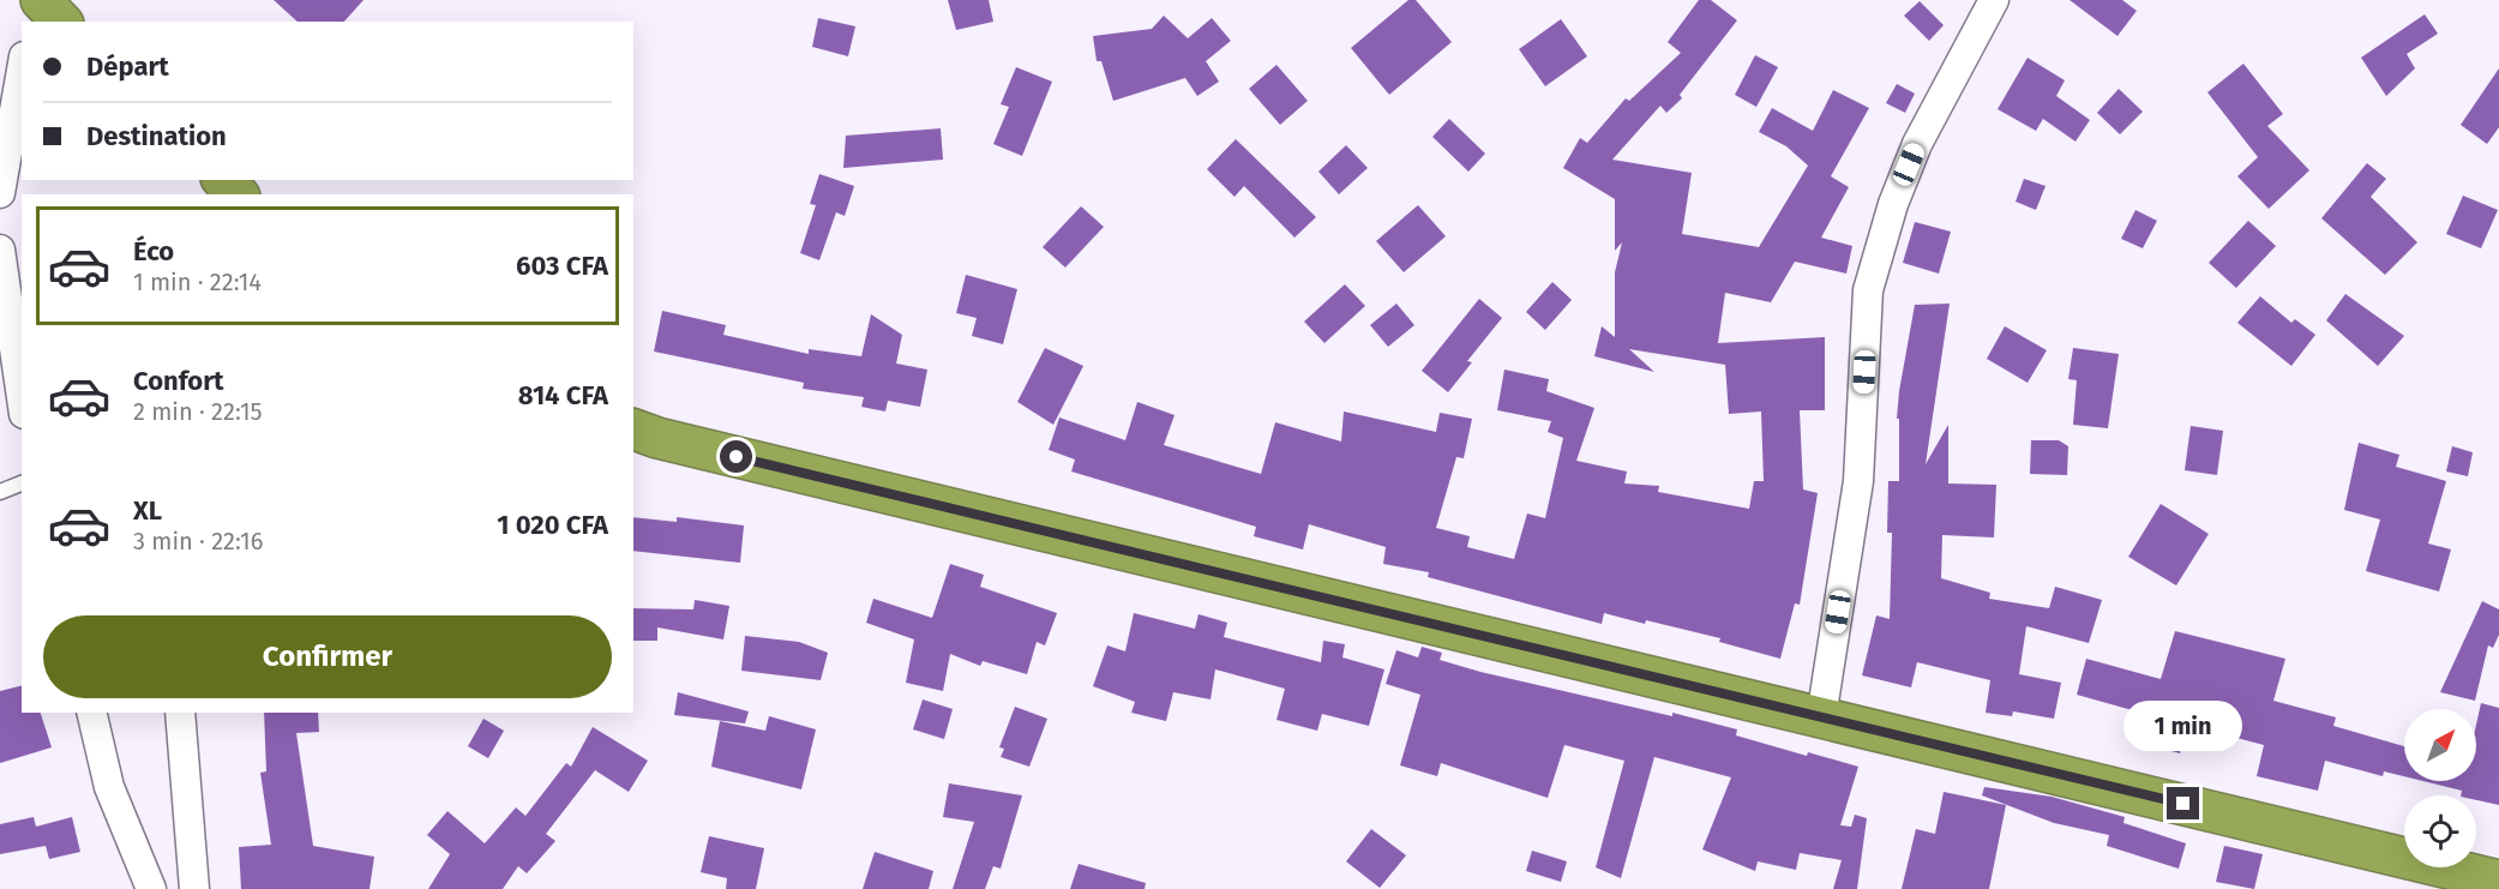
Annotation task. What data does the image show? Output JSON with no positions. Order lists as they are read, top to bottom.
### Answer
{
  "north": "top right",
  "page": {
    "banner": ["Départ", "Destination"],
    "list": [
      {
        "name": "Éco",
        "note": "1 min · 22:14",
        "value": "603 CFA"
      },
      {
        "name": "Confort",
        "note": "2 min · 22:15",
        "value": "814 CFA"
      },
      {
        "name": "XL",
        "note": "3 min · 22:16",
        "value": "1 020 CFA"
      }
    ],
    "buttons": "Confirmer",
    "bubble": "1 min"
  }
}
